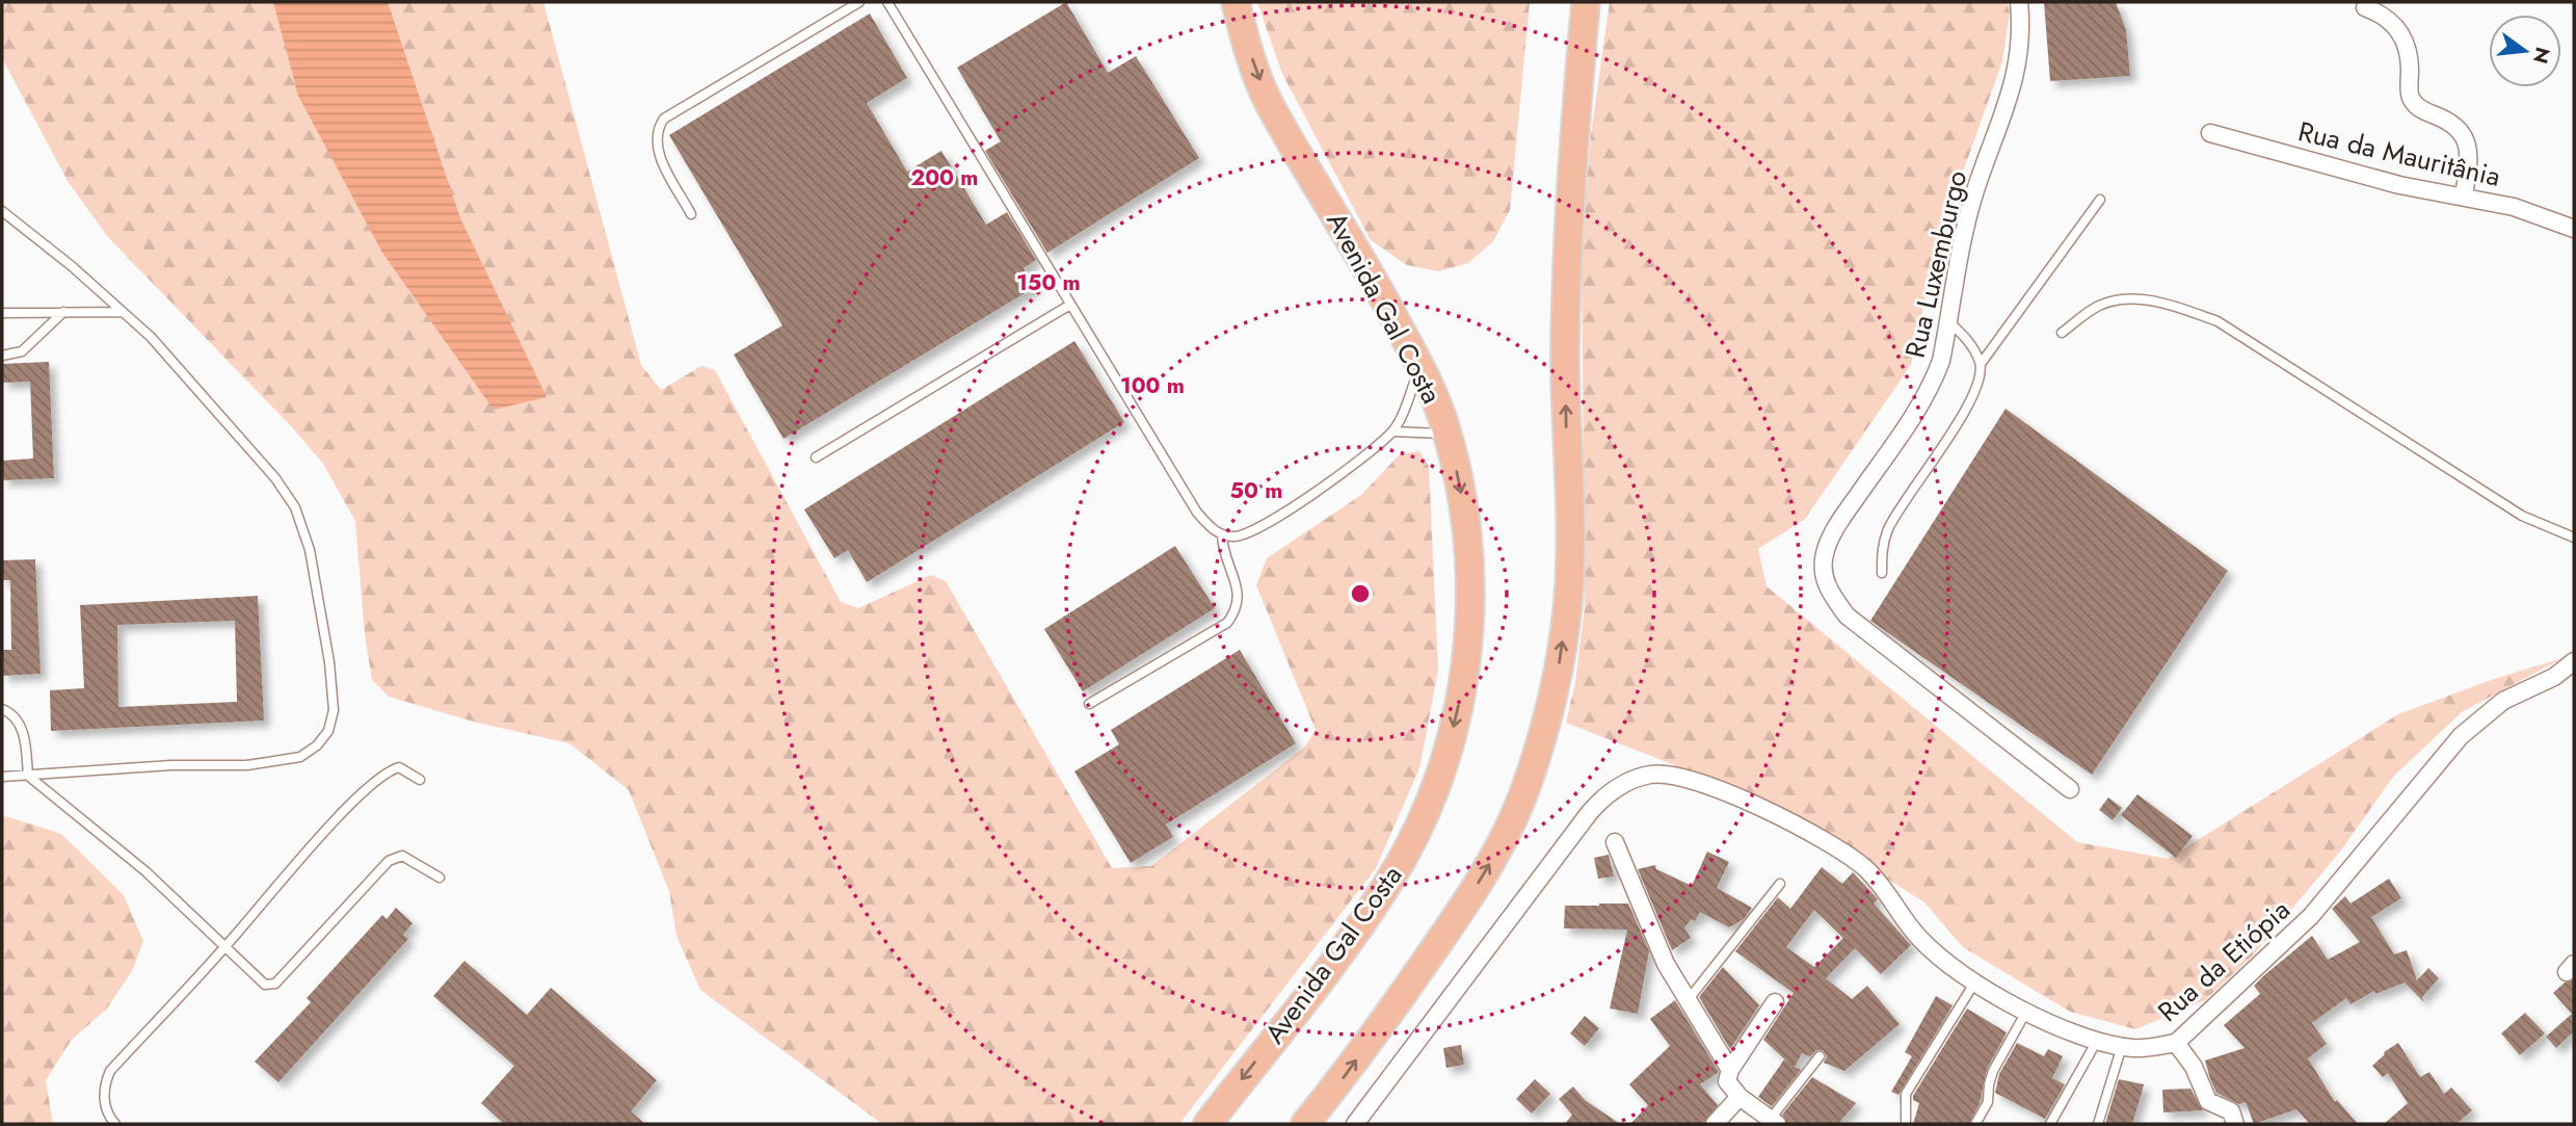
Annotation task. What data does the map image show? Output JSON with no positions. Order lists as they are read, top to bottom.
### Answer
{
  "streets": {
    "main road": ["Avenida Gal Costa"],
    "street": ["Rua da Mauritânia", "Rua Luxemburgo", "Rua da Etiópia"]
  },
  "north": "right",
  "rings": [
    "200 m",
    "150 m",
    "100 m",
    "50 m"
  ]
}
